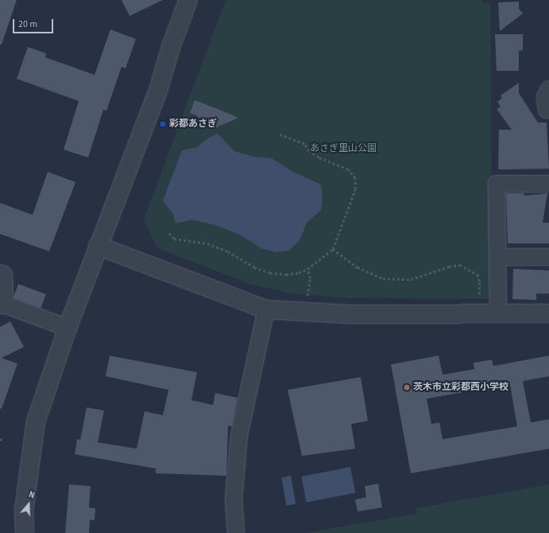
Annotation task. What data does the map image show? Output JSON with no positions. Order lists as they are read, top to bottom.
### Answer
{
  "parks": ["あさぎ里山公園"],
  "places": ["彩都あさぎ", "茨木市立彩都西小学校"],
  "scale_bar": "20 m",
  "north": "top"
}
